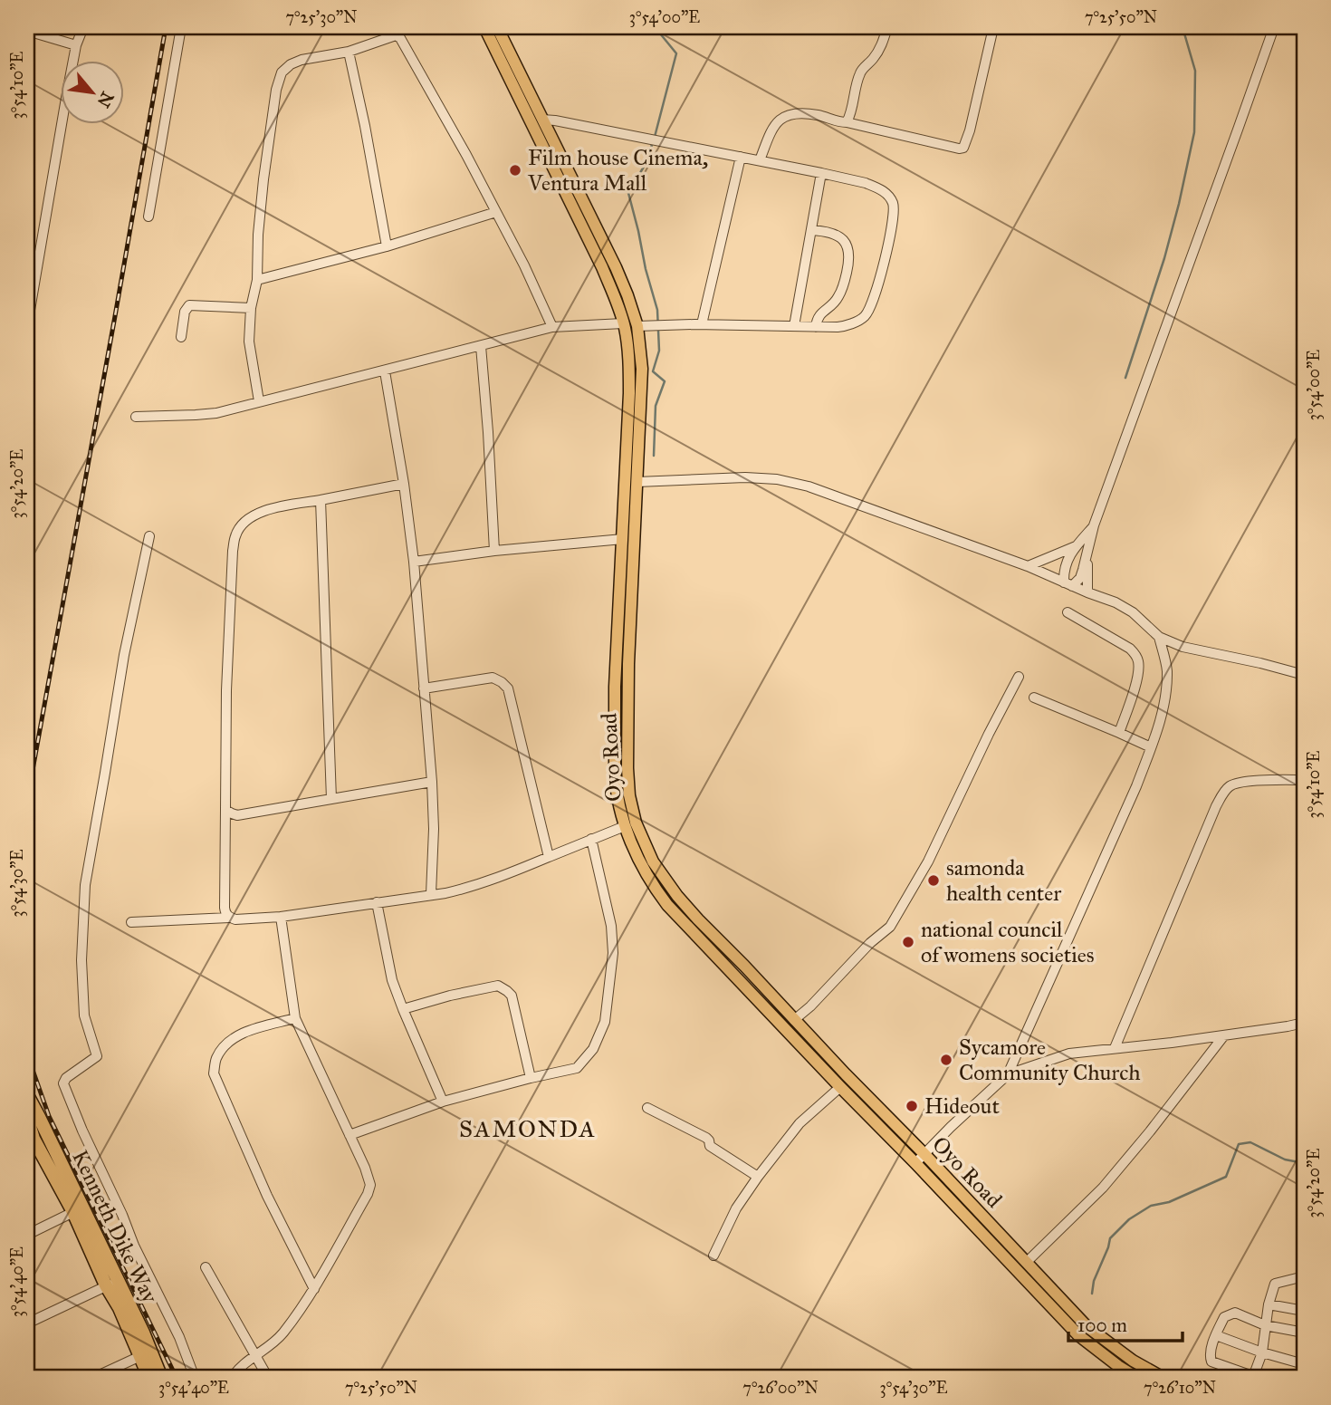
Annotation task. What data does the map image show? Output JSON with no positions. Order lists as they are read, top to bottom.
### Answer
{
  "streets": {
    "highway": ["Kenneth Dike Way"],
    "main road": ["Oyo Road"]
  },
  "districts": ["SAMONDA"],
  "places": [
    "Film house Cinema, Ventura Mall",
    "samonda health center",
    "national council of womens societies",
    "Sycamore Community Church",
    "Hideout"
  ],
  "scale_bar": "100 m",
  "north": "bottom right",
  "coordinates": [
    "7°25'30\"N",
    "3°54'00\"E",
    "7°25'50\"N",
    "3°54'10\"E",
    "3°54'20\"E",
    "3°54'30\"E",
    "3°54'40\"E",
    "7°26'00\"N",
    "7°26'10\"N"
  ]
}
